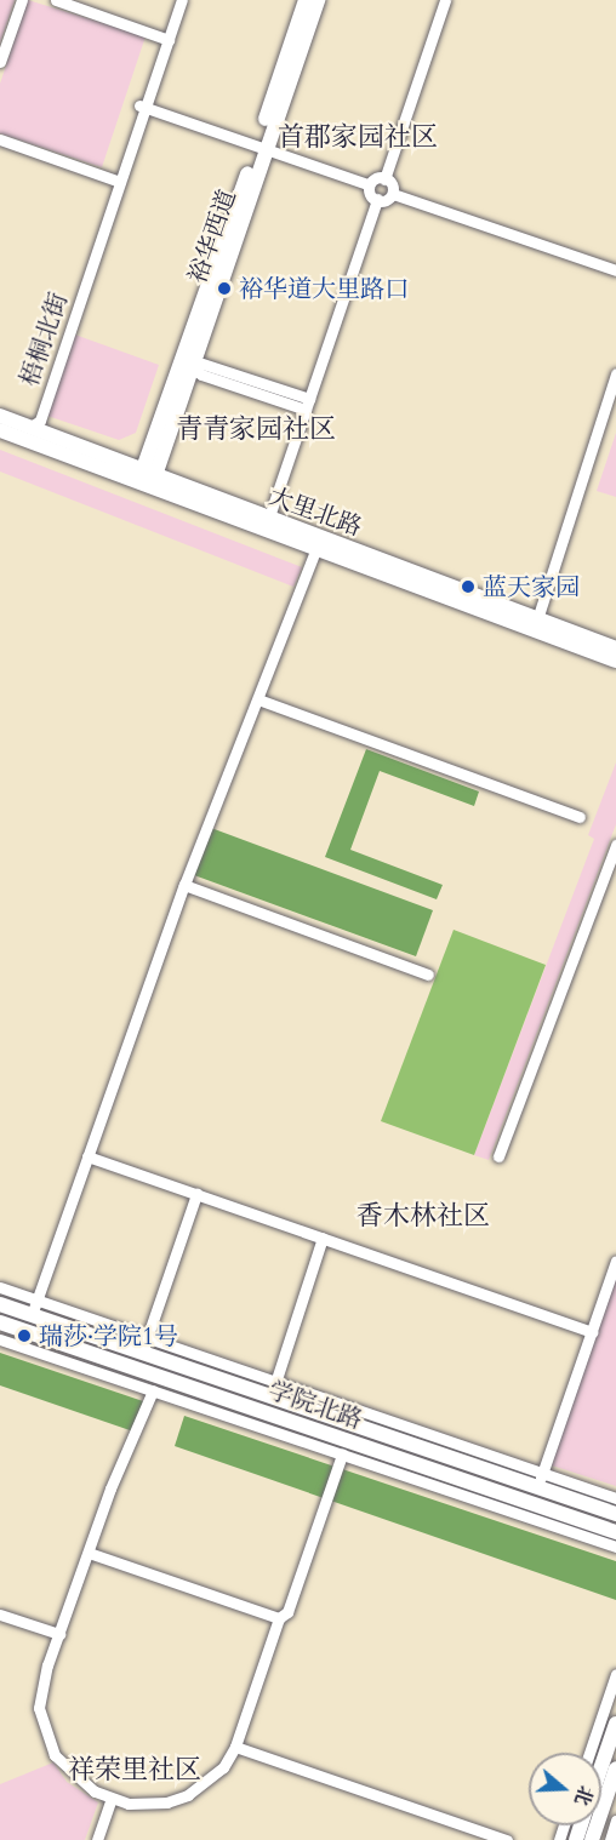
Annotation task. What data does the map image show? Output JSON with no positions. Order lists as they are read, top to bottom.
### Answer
{
  "streets": {
    "main road": ["裕华西道", "大里北路", "学院北路"],
    "street": ["梧桐北街"]
  },
  "crossings": [
    ["裕华西道", "大里北路"],
    ["梧桐北街", "大里北路"]
  ],
  "districts": [
    "首郡家园社区",
    "青青家园社区",
    "香木林社区",
    "祥荣里社区"
  ],
  "places": ["裕华道大里路口", "蓝天家园", "瑞莎·学院1号"],
  "north": "right"
}
